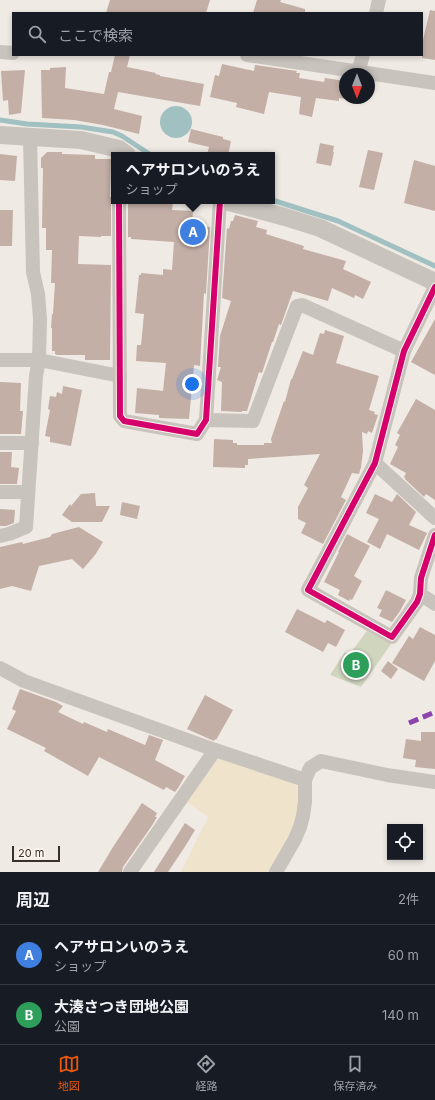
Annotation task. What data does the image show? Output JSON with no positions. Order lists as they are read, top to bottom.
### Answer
{
  "scale_bar": "20 m",
  "north": "bottom",
  "page": {
    "search": "ここで検索",
    "popup": ["ヘアサロンいのうえ", "ショップ"],
    "pins": ["A", "B"],
    "scale": "20 m",
    "heading": ["周辺", "2件"],
    "list": [
      {
        "mark": "A",
        "name": "ヘアサロンいのうえ",
        "note": "ショップ",
        "value": "60 m"
      },
      {
        "mark": "B",
        "name": "大湊さつき団地公園",
        "note": "公園",
        "value": "140 m"
      }
    ],
    "nav": ["地図", "経路", "保存済み"]
  }
}
